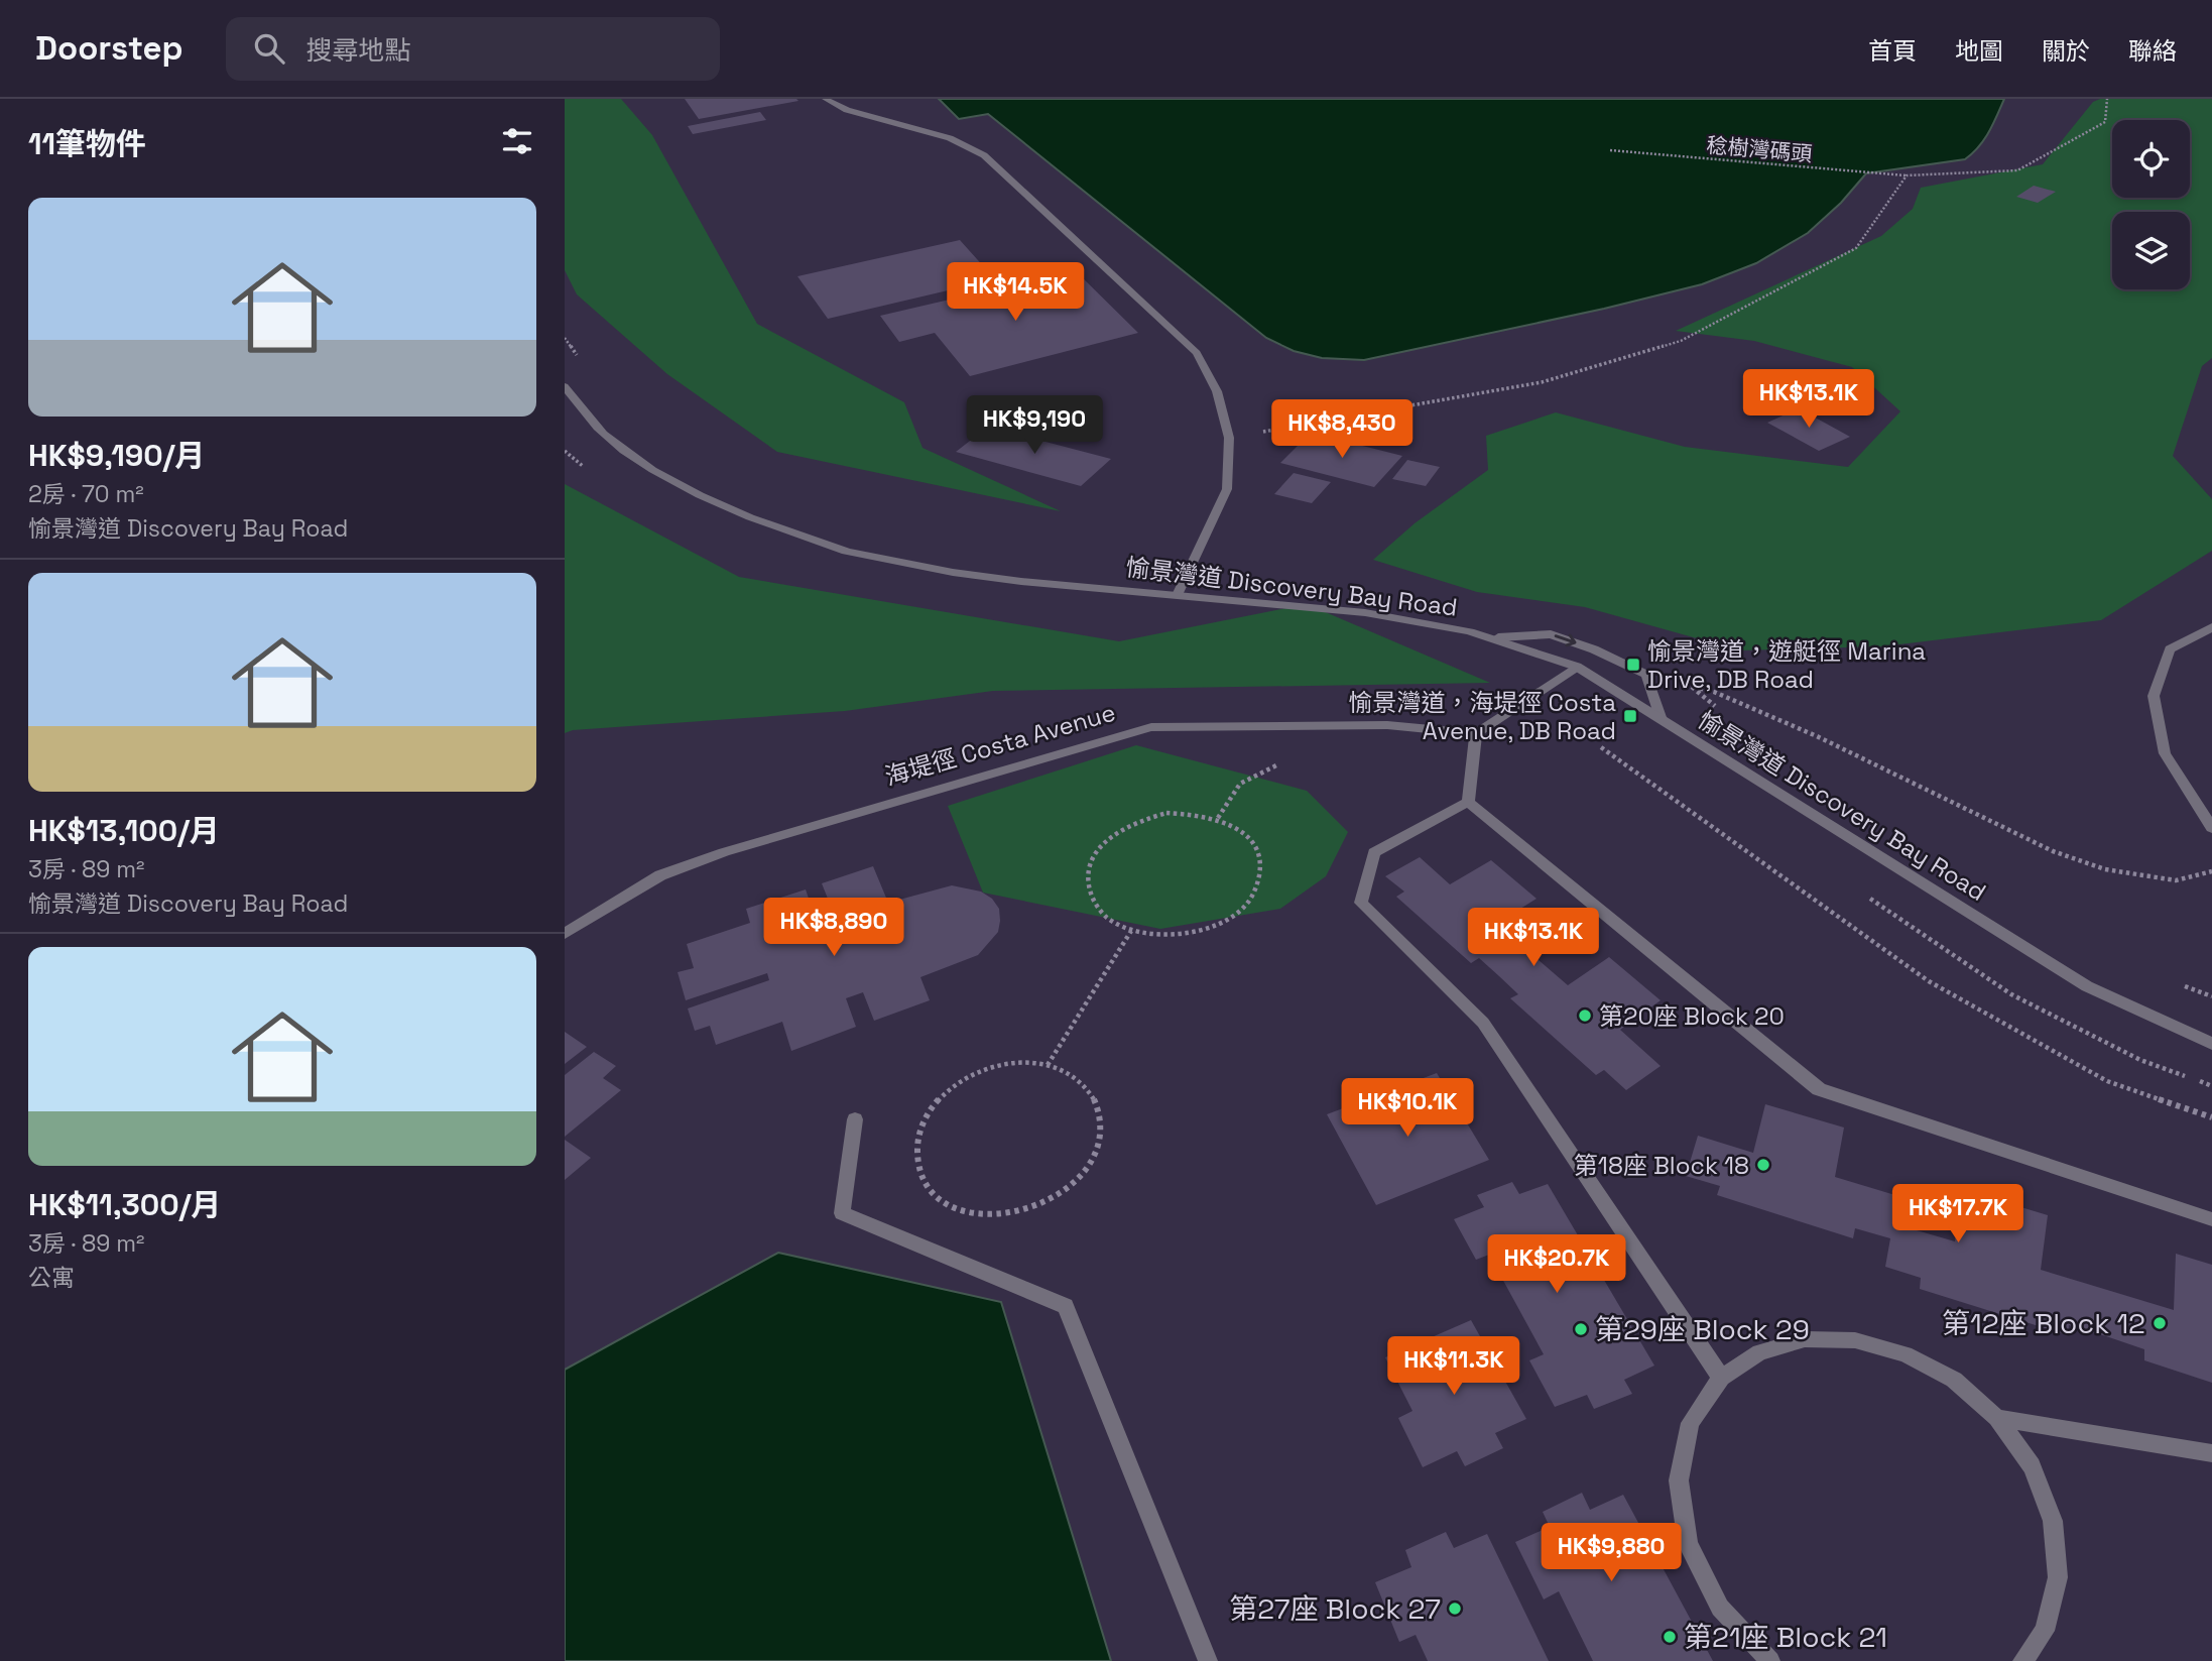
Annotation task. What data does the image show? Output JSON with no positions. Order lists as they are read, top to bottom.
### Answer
{
  "streets": {
    "street": ["愉景灣道 Discovery Bay Road", "海堤徑 Costa Avenue"],
    "path": ["稔樹灣碼頭"]
  },
  "places": {
    "transit": ["愉景灣道，遊艇徑 Marina Drive, DB Road", "愉景灣道，海堤徑 Costa Avenue, DB Road"],
    "other": [
      "第20座 Block 20",
      "第18座 Block 18",
      "第12座 Block 12",
      "第29座 Block 29",
      "第27座 Block 27",
      "第21座 Block 21"
    ]
  },
  "page": {
    "header": "Doorstep",
    "search": "搜尋地點",
    "nav": [
      "首頁",
      "地圖",
      "關於",
      "聯絡"
    ],
    "heading": "11筆物件",
    "list": [
      {
        "name": "HK$9,190/月",
        "note": "2房 · 70 m² · 愉景灣道 Discovery Bay Road"
      },
      {
        "name": "HK$13,100/月",
        "note": "3房 · 89 m² · 愉景灣道 Discovery Bay Road"
      },
      {
        "name": "HK$11,300/月",
        "note": "3房 · 89 m² · 公寓"
      }
    ],
    "price": [
      "HK$14.5K",
      "HK$13.1K",
      "HK$9,190",
      "HK$8,430",
      "HK$8,890",
      "HK$13.1K",
      "HK$10.1K",
      "HK$17.7K",
      "HK$20.7K",
      "HK$11.3K",
      "HK$9,880"
    ]
  }
}
